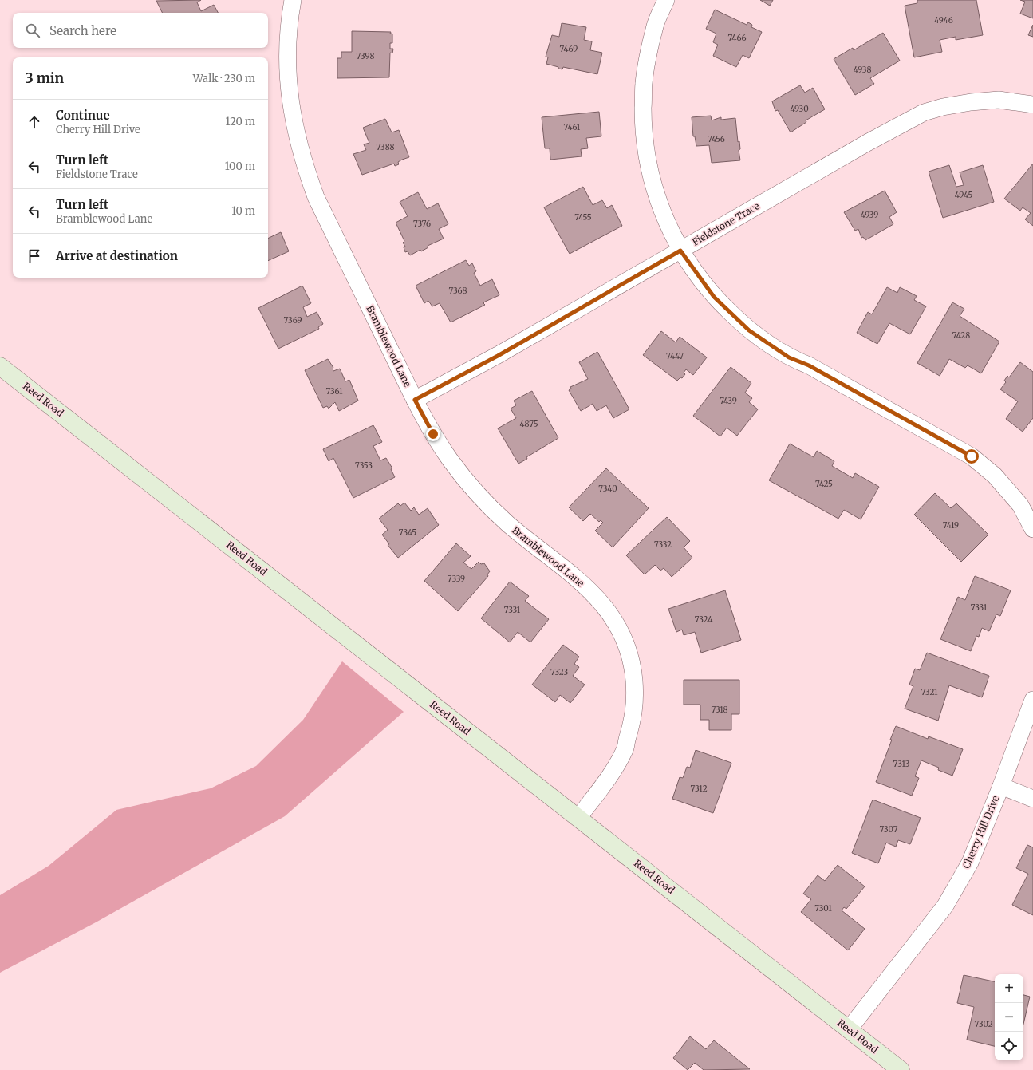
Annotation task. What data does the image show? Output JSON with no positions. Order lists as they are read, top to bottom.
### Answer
{
  "streets": {
    "main road": ["Reed Road"],
    "street": ["Fieldstone Trace", "Bramblewood Lane", "Cherry Hill Drive"]
  },
  "crossings": [
    ["Fieldstone Trace", "Bramblewood Lane"],
    ["Bramblewood Lane", "Reed Road"],
    ["Reed Road", "Cherry Hill Drive"]
  ],
  "house_numbers": [
    "4946",
    "7466",
    "7469",
    "7398",
    "4938",
    "4930",
    "7461",
    "7456",
    "7388",
    "4945",
    "4939",
    "7455",
    "7376",
    "7368",
    "7369",
    "7428",
    "7447",
    "7361",
    "7439",
    "4875",
    "7353",
    "7425",
    "7340",
    "7419",
    "7345",
    "7332",
    "7339",
    "7331",
    "7331",
    "7324",
    "7323",
    "7321",
    "7318",
    "7313",
    "7312",
    "7307",
    "7301",
    "7302"
  ],
  "page": {
    "search": "Search here",
    "heading": ["3 min", "Walk · 230 m"],
    "list": [
      ["Continue", "Cherry Hill Drive", "120 m"],
      ["Turn left", "Fieldstone Trace", "100 m"],
      ["Turn left", "Bramblewood Lane", "10 m"],
      "Arrive at destination"
    ],
    "map_buttons": ["+", "−"]
  }
}
